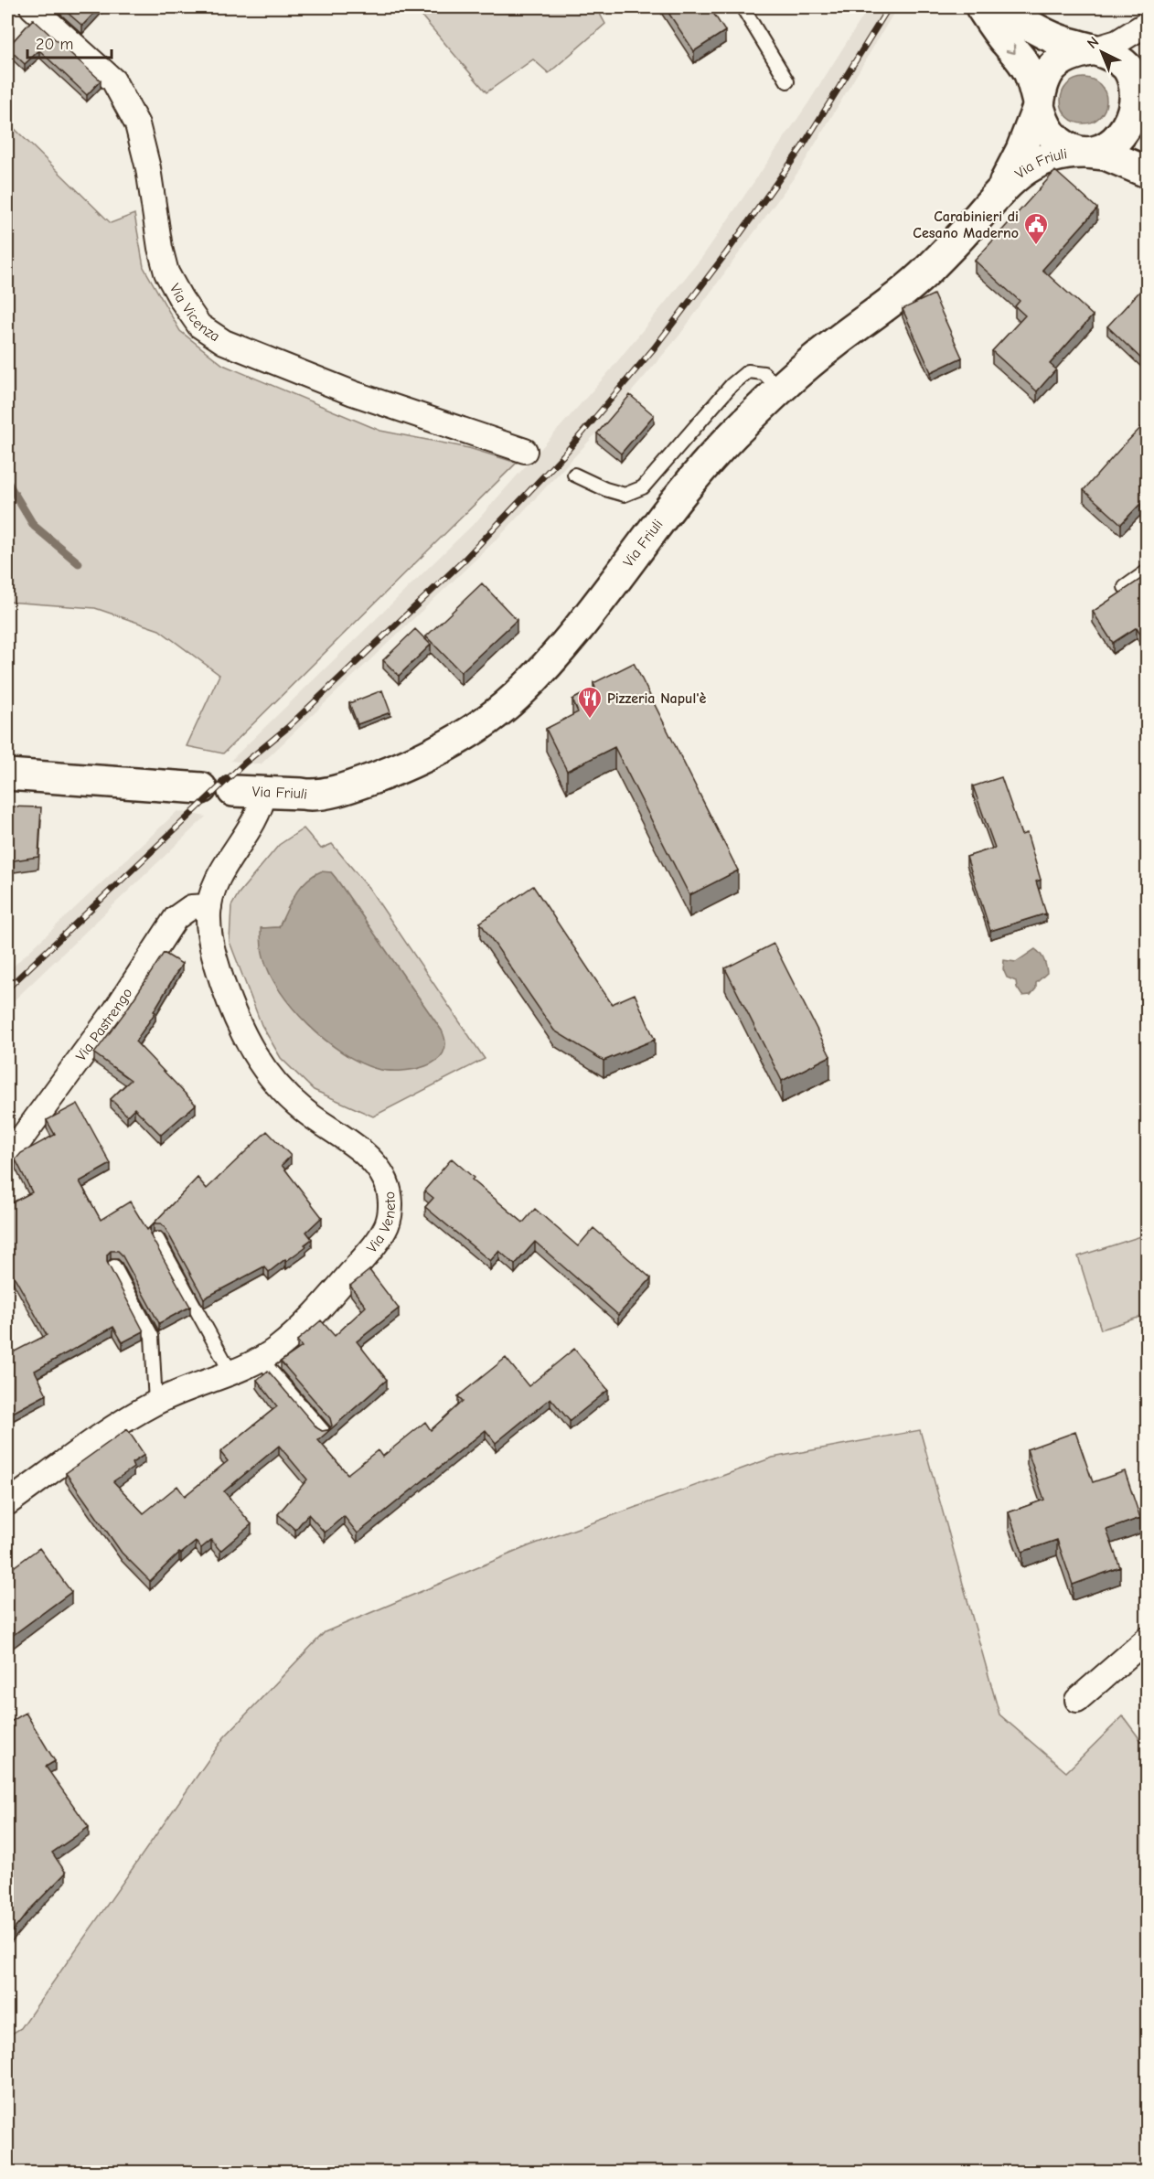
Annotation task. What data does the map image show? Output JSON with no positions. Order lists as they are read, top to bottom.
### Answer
{
  "streets": {
    "street": [
      "Via Friuli",
      "Via Vicenza",
      "Via Pastrengo",
      "Via Veneto"
    ]
  },
  "crossings": [
    ["Via Friuli", "Via Veneto"],
    ["Via Pastrengo", "Via Veneto"]
  ],
  "places": {
    "public building": ["Carabinieri di Cesano Maderno"],
    "restaurant": ["Pizzeria Napul'è"]
  },
  "scale_bar": "20 m",
  "north": "top left"
}
